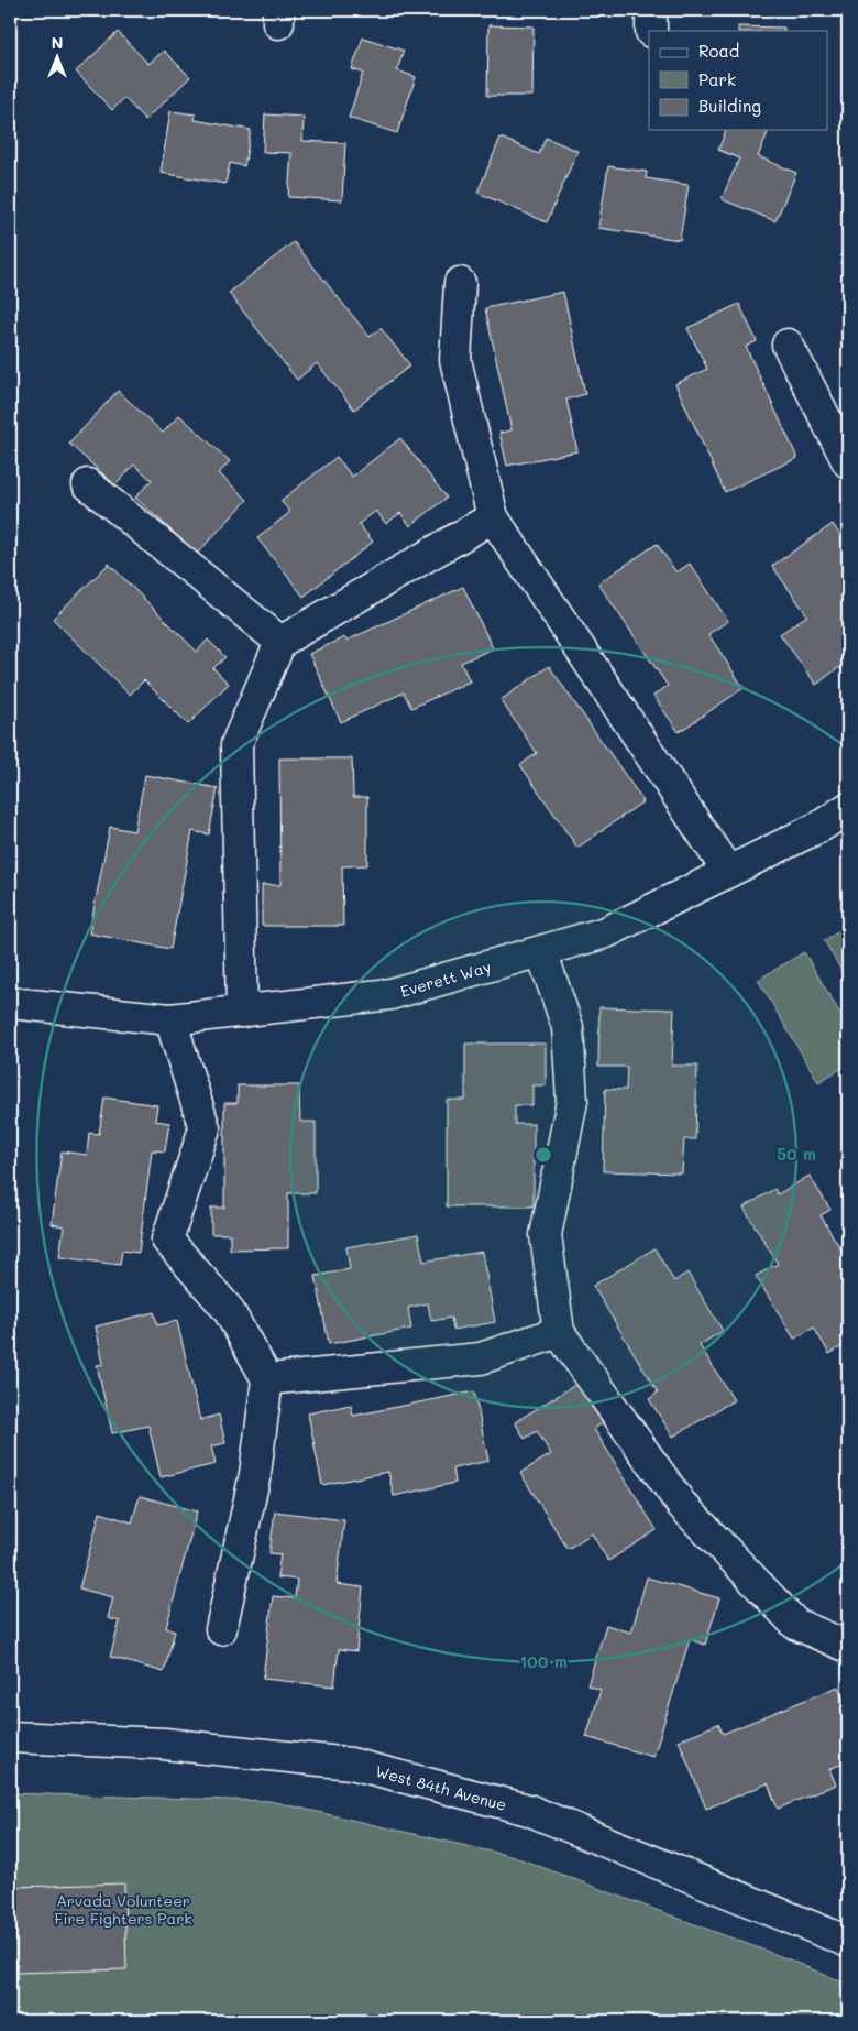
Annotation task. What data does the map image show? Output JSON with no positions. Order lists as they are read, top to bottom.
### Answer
{
  "streets": {
    "street": ["Everett Way", "West 84th Avenue"]
  },
  "parks": ["Arvada Volunteer Fire Fighters Park"],
  "legend": ["Road", "Park", "Building"],
  "north": "top",
  "rings": ["50 m", "100 m"]
}
